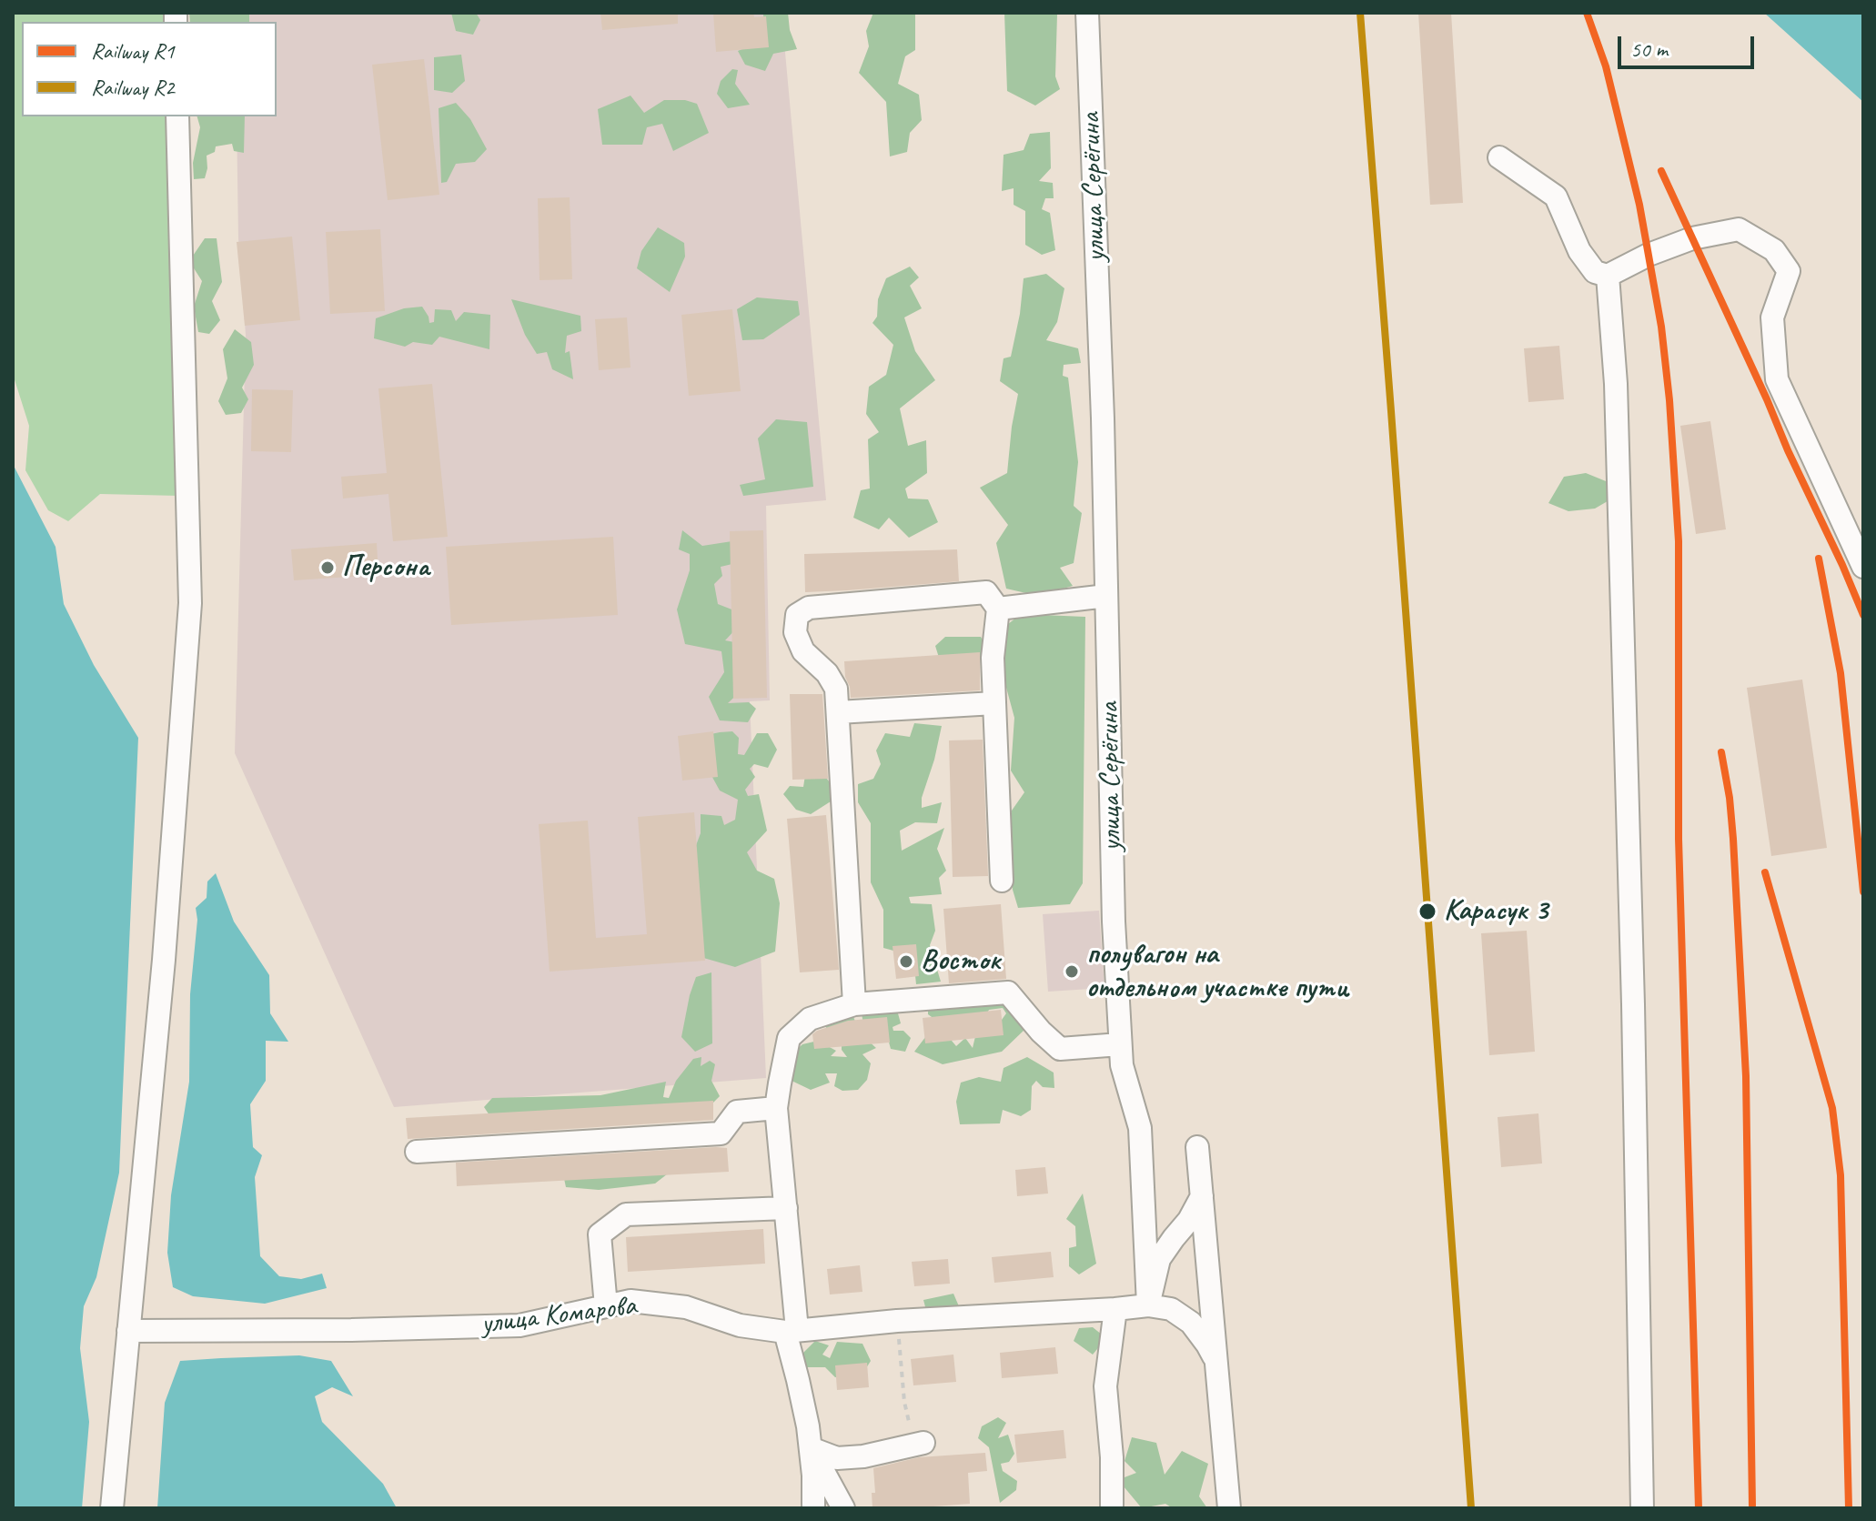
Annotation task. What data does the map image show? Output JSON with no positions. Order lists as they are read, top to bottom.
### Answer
{
  "streets": {
    "street": ["улица Серёгина", "улица Комарова"]
  },
  "places": [
    "Персона",
    "Карасук 3",
    "Восток",
    "полувагон на отдельном участке пути"
  ],
  "lines": ["rail line R1", "rail line R2"],
  "legend": ["Railway R1", "Railway R2"],
  "scale_bar": "50 m"
}
